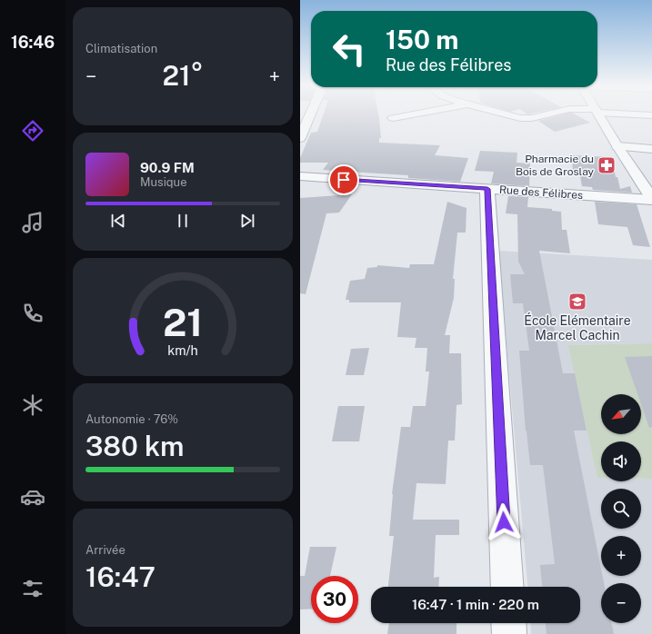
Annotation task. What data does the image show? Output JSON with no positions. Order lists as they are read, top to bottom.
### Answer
{
  "streets": {
    "street": ["Rue des Félibres"]
  },
  "places": {
    "pharmacy": ["Pharmacie du Bois de Groslay"],
    "school or university": ["École Elémentaire Marcel Cachin"]
  },
  "north": "bottom left",
  "page": {
    "tabs": "16:46",
    "tile": [
      "Climatisation",
      ["Autonomie · 76%", "380 km"],
      ["Arrivée", "16:47"]
    ],
    "turn": ["150 m", "Rue des Félibres"],
    "heat": ["−", "21°", "+"],
    "song": ["90.9 FM", "Musique"],
    "map_buttons": ["+", "−"],
    "limit": "30",
    "trip": "16:47 · 1 min · 220 m",
    "gauge": ["21", "km/h"]
  }
}
